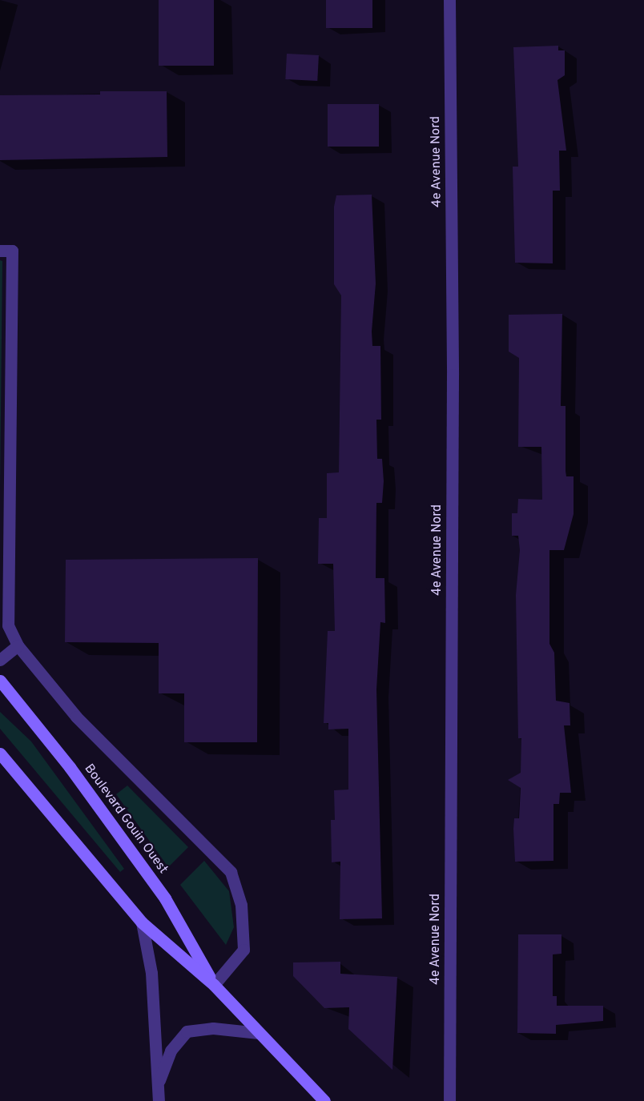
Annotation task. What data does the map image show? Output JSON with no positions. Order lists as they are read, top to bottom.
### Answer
{
  "streets": {
    "main road": ["Boulevard Gouin Ouest"],
    "street": ["4e Avenue Nord"]
  }
}
